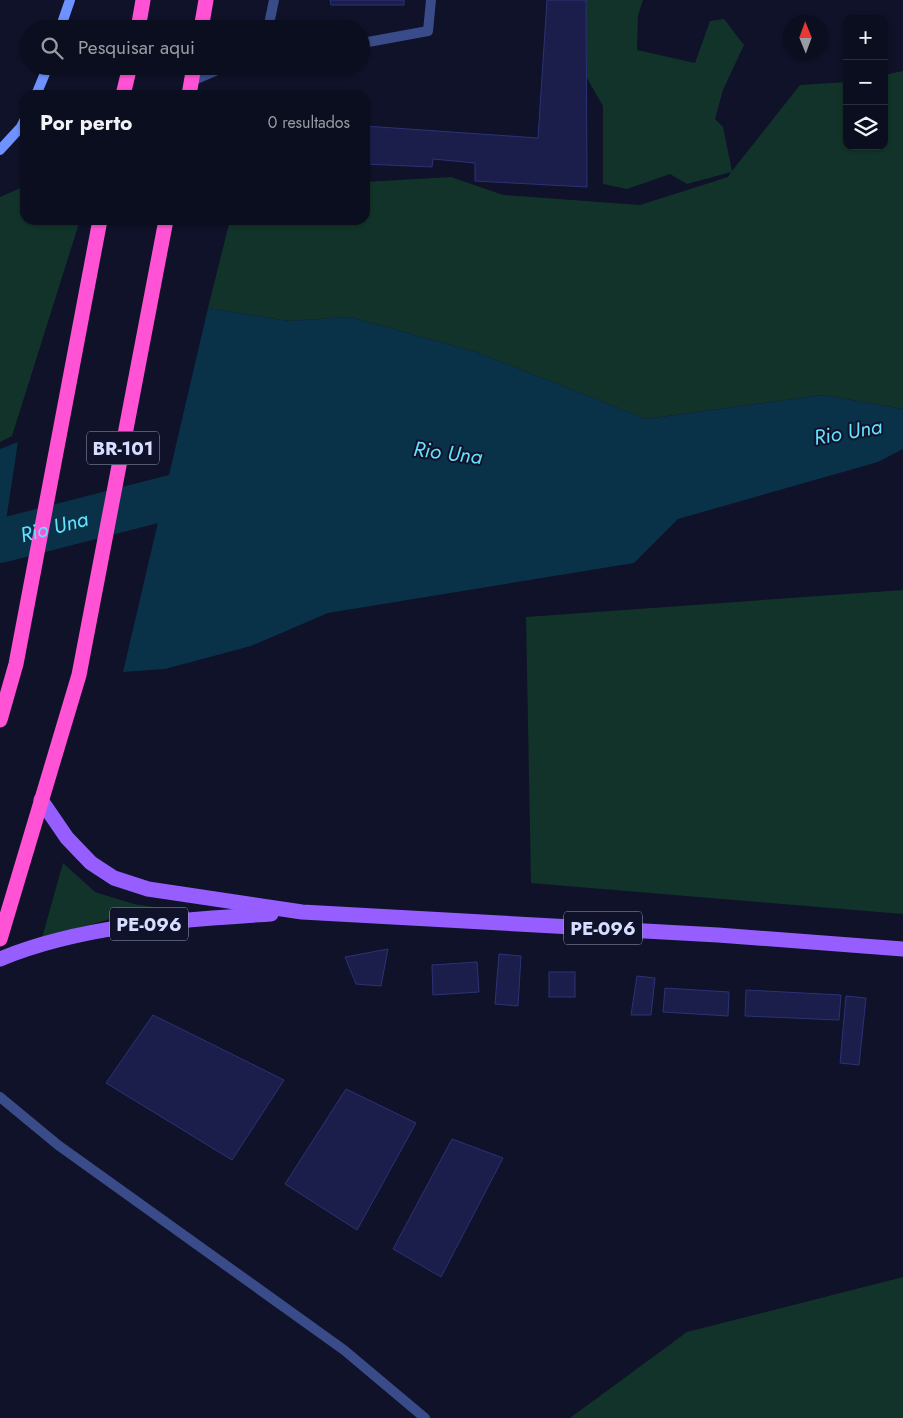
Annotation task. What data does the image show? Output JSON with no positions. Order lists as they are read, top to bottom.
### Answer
{
  "streets": {
    "highway": ["BR-101"],
    "main road": ["PE-096"]
  },
  "crossings": [
    ["BR-101", "PE-096"]
  ],
  "water": ["Rio Una"],
  "north": "top",
  "page": {
    "map_buttons": ["+", "−"],
    "search": "Pesquisar aqui",
    "heading": ["Por perto", "0 resultados"]
  }
}
